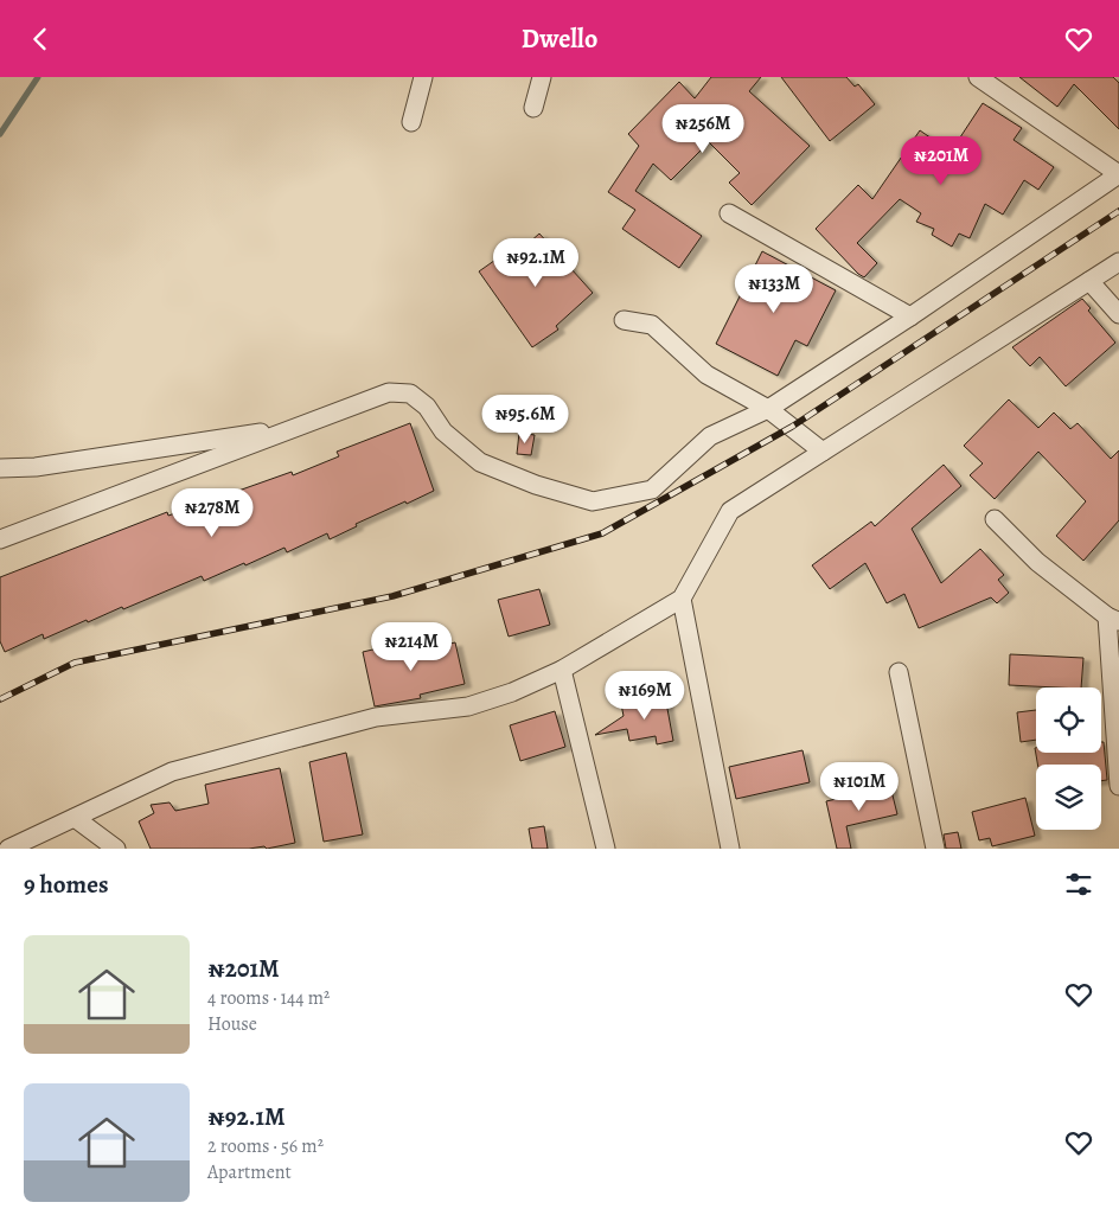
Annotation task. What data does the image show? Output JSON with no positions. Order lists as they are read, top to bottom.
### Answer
{
  "page": {
    "header": "Dwello",
    "price": [
      "₦256M",
      "₦201M",
      "₦92.1M",
      "₦133M",
      "₦95.6M",
      "₦278M",
      "₦214M",
      "₦169M",
      "₦101M"
    ],
    "heading": "9 homes",
    "list": [
      {
        "name": "₦201M",
        "note": "4 rooms · 144 m² · House"
      },
      {
        "name": "₦92.1M",
        "note": "2 rooms · 56 m² · Apartment"
      }
    ]
  }
}
